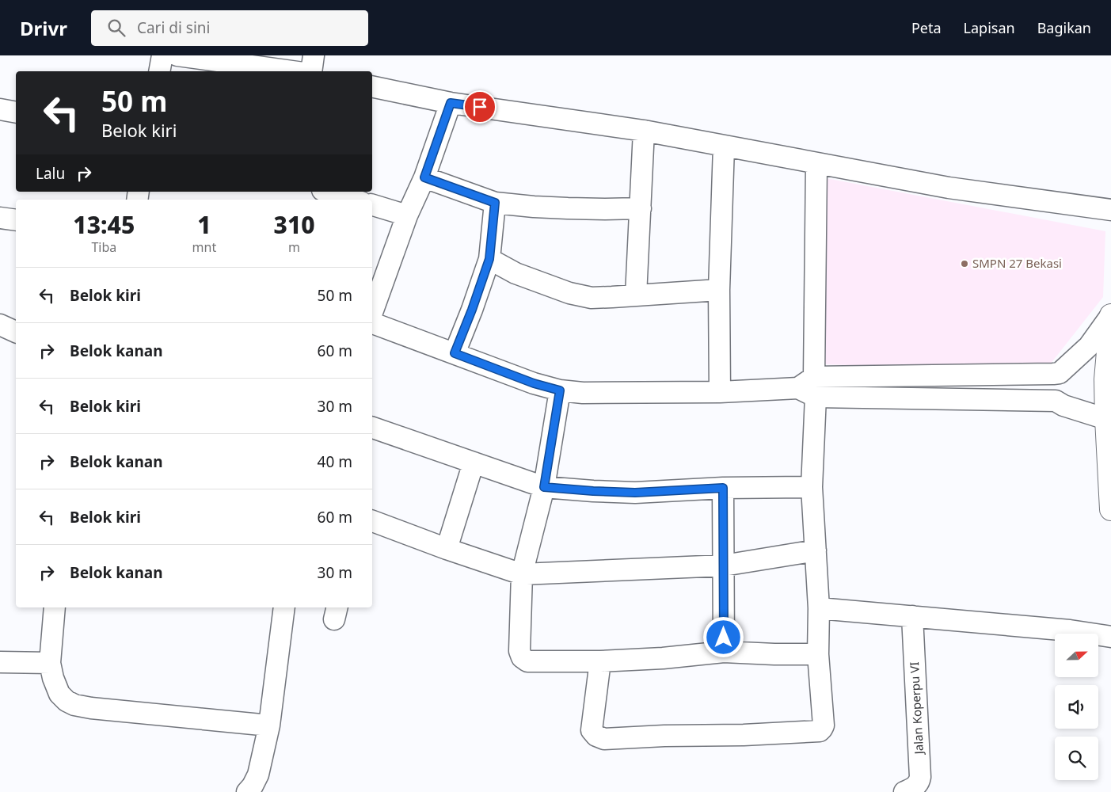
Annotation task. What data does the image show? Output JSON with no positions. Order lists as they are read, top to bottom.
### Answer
{
  "streets": {
    "street": ["Jalan Koperpu VI"]
  },
  "places": ["SMPN 27 Bekasi"],
  "north": "right",
  "page": {
    "header": "Drivr",
    "search": "Cari di sini",
    "nav": ["Peta", "Lapisan", "Bagikan"],
    "turn": ["50 m", "Belok kiri"],
    "then": "Lalu",
    "eta": [
      "13:45",
      "Tiba",
      "1",
      "mnt",
      "310",
      "m"
    ],
    "list": [
      {
        "name": "Belok kiri",
        "value": "50 m"
      },
      {
        "name": "Belok kanan",
        "value": "60 m"
      },
      {
        "name": "Belok kiri",
        "value": "30 m"
      },
      {
        "name": "Belok kanan",
        "value": "40 m"
      },
      {
        "name": "Belok kiri",
        "value": "60 m"
      },
      {
        "name": "Belok kanan",
        "value": "30 m"
      }
    ]
  }
}
